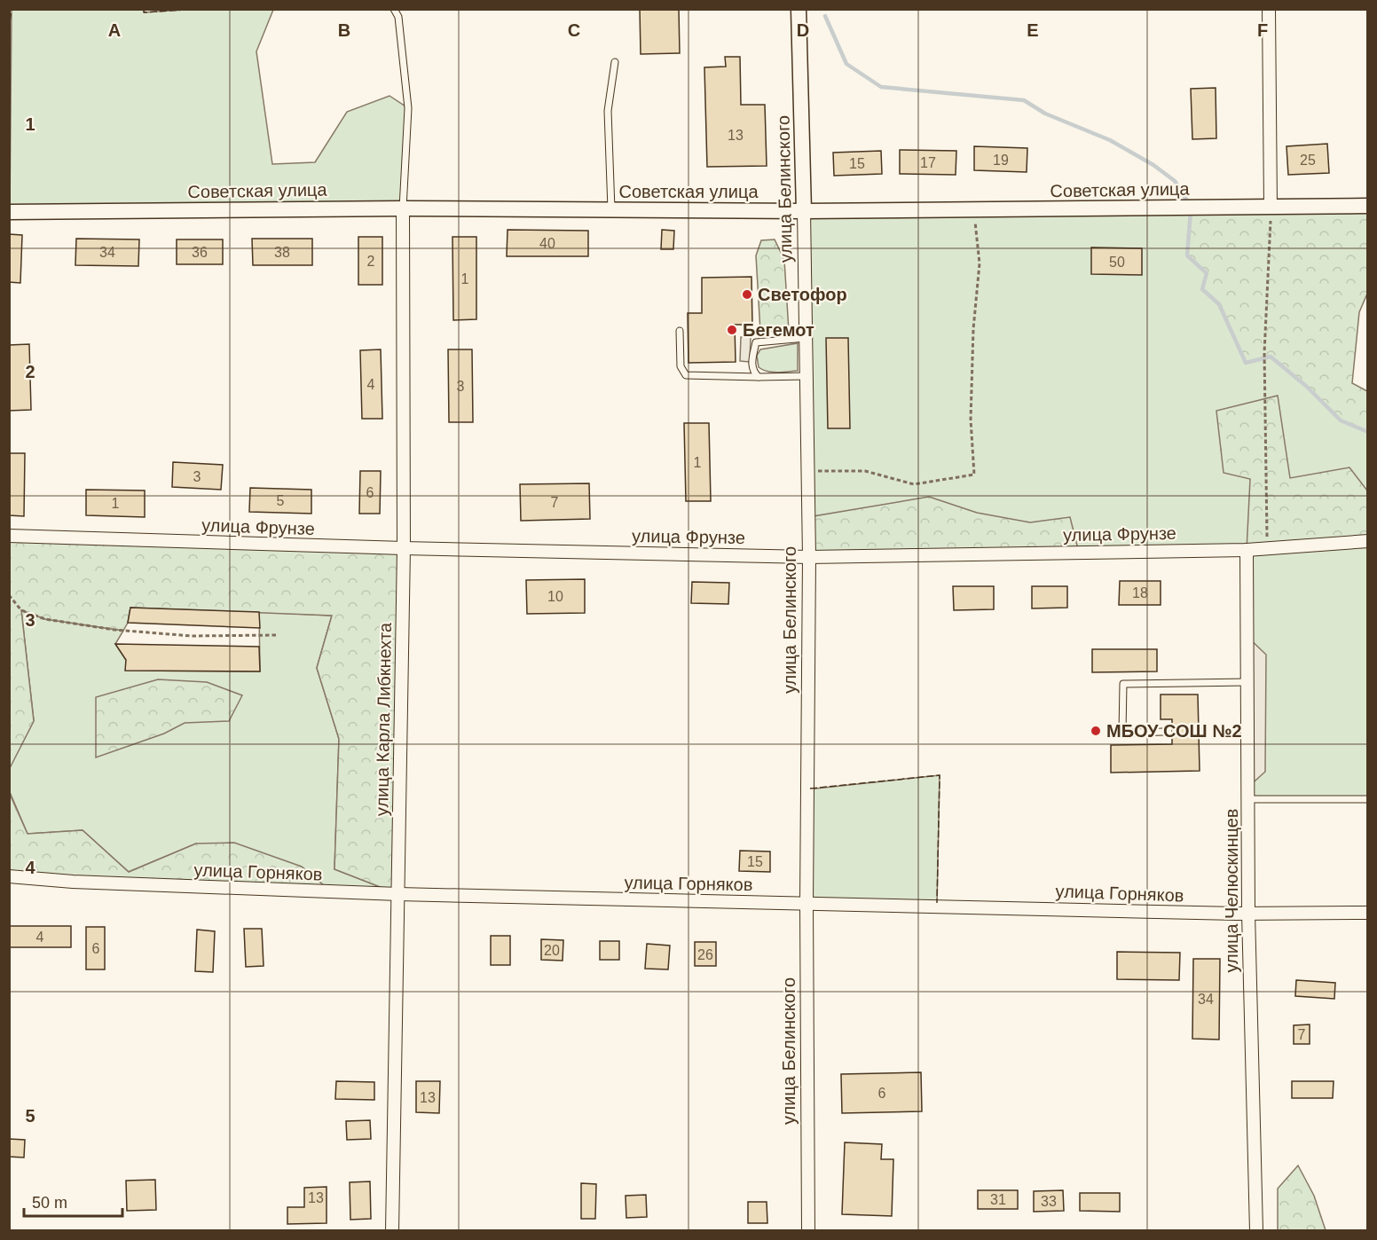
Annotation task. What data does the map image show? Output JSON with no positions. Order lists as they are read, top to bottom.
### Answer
{
  "streets": {
    "street": [
      "улица Белинского",
      "Советская улица",
      "улица Фрунзе",
      "улица Карла Либкнехта",
      "улица Горняков",
      "улица Челюскинцев"
    ]
  },
  "crossings": [
    ["улица Белинского", "Советская улица"],
    ["улица Белинского", "улица Фрунзе"],
    ["улица Белинского", "улица Горняков"],
    ["Советская улица", "улица Карла Либкнехта"],
    ["улица Фрунзе", "улица Карла Либкнехта"],
    ["улица Фрунзе", "улица Челюскинцев"],
    ["улица Карла Либкнехта", "улица Горняков"],
    ["улица Горняков", "улица Челюскинцев"]
  ],
  "places": ["Светофор", "Бегемот", "МБОУ СОШ №2"],
  "house_numbers": [
    "13",
    "19",
    "25",
    "17",
    "15",
    "40",
    "34",
    "36",
    "38",
    "2",
    "50",
    "1",
    "4",
    "3",
    "1",
    "3",
    "6",
    "5",
    "7",
    "1",
    "18",
    "10",
    "15",
    "4",
    "6",
    "20",
    "26",
    "34",
    "7",
    "6",
    "13",
    "13",
    "31",
    "33"
  ],
  "scale_bar": "50 m",
  "grid": {
    "columns": [
      "A",
      "B",
      "C",
      "D",
      "E",
      "F"
    ],
    "rows": [
      "1",
      "2",
      "3",
      "4",
      "5"
    ]
  }
}
